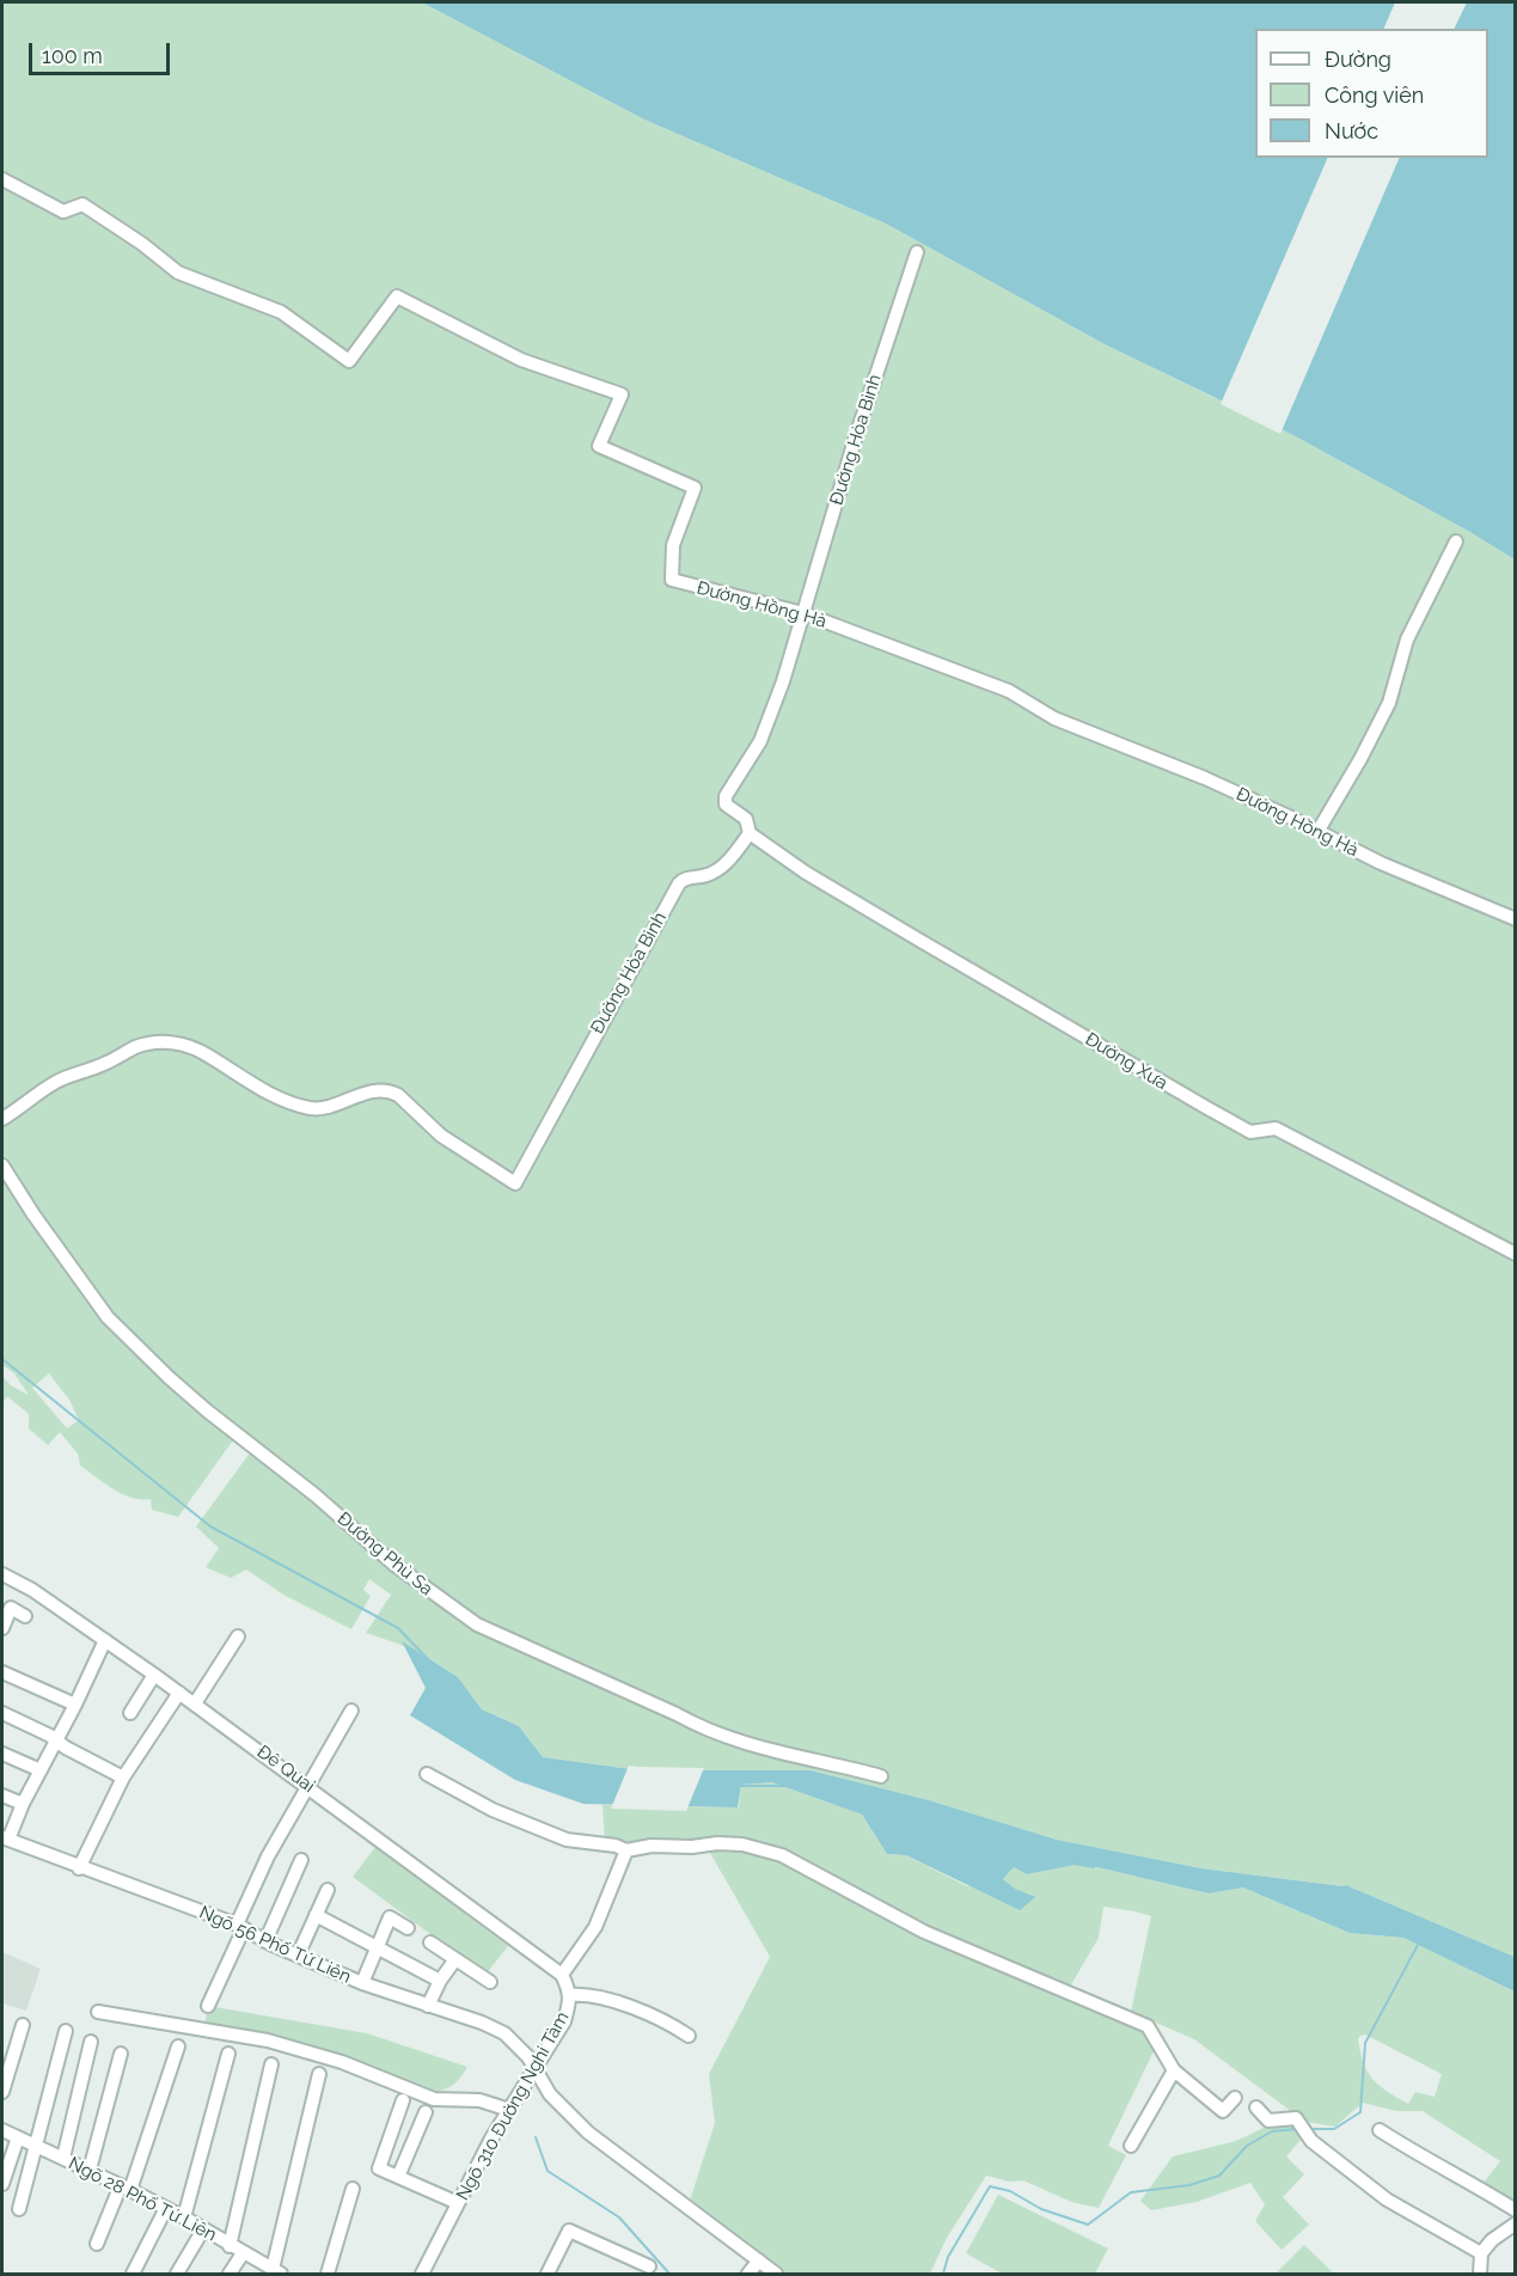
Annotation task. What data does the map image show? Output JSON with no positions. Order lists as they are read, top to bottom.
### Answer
{
  "streets": {
    "street": [
      "Đường Hòa Bình",
      "Đường Hồng Hà",
      "Đường Xưa",
      "Đường Phù Sa",
      "Đê Quai",
      "Ngõ 56 Phố Tứ Liên",
      "Ngõ 310 Đường Nghi Tàm",
      "Ngõ 28 Phố Tứ Liên"
    ]
  },
  "crossings": [
    ["Đường Hòa Bình", "Đường Hồng Hà"],
    ["Đường Hòa Bình", "Đường Xưa"],
    ["Đê Quai", "Ngõ 310 Đường Nghi Tàm"],
    ["Ngõ 56 Phố Tứ Liên", "Ngõ 310 Đường Nghi Tàm"]
  ],
  "legend": ["Đường", "Công viên", "Nước"],
  "scale_bar": "100 m"
}
